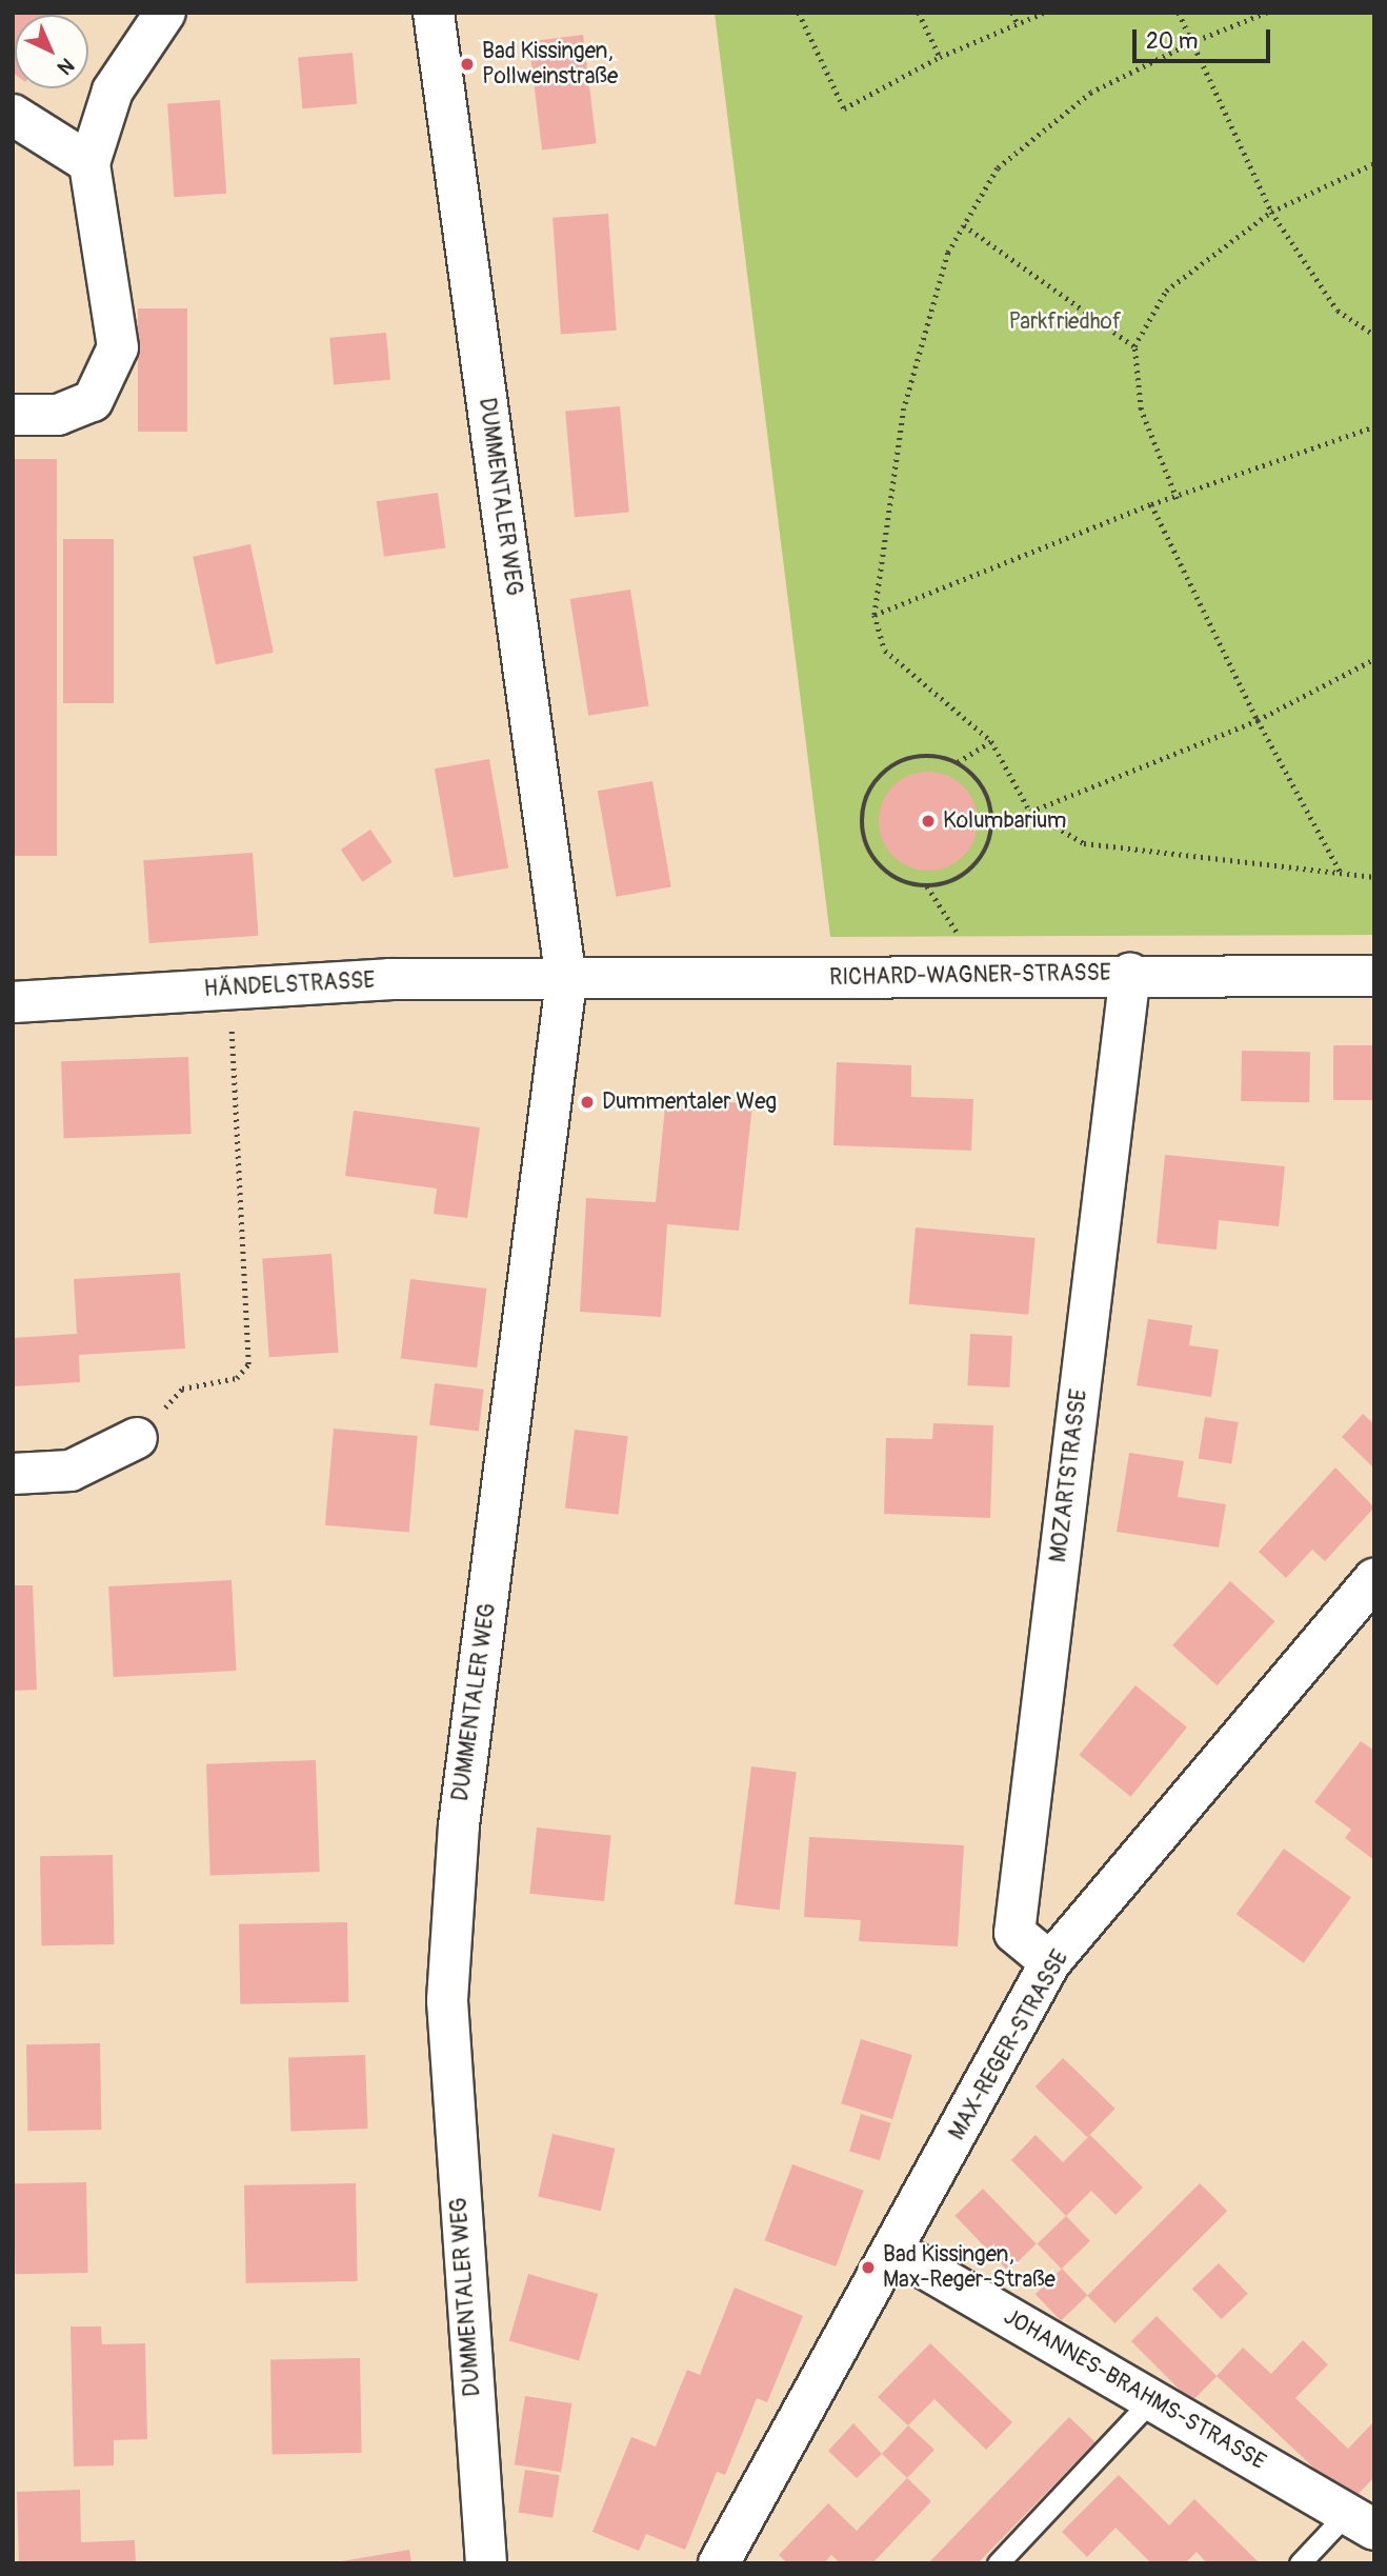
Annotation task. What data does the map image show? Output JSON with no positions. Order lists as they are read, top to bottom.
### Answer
{
  "streets": {
    "street": [
      "DUMMENTALER WEG",
      "RICHARD-WAGNER-STRASSE",
      "HÄNDELSTRASSE",
      "MOZARTSTRASSE",
      "MAX-REGER-STRASSE",
      "JOHANNES-BRAHMS-STRASSE"
    ]
  },
  "crossings": [
    ["DUMMENTALER WEG", "RICHARD-WAGNER-STRASSE"],
    ["DUMMENTALER WEG", "HÄNDELSTRASSE"],
    ["RICHARD-WAGNER-STRASSE", "HÄNDELSTRASSE"],
    ["RICHARD-WAGNER-STRASSE", "MOZARTSTRASSE"],
    ["MOZARTSTRASSE", "MAX-REGER-STRASSE"],
    ["MAX-REGER-STRASSE", "JOHANNES-BRAHMS-STRASSE"]
  ],
  "parks": ["Parkfriedhof"],
  "places": [
    "Bad Kissingen, Pollweinstraße",
    "Kolumbarium",
    "Dummentaler Weg",
    "Bad Kissingen, Max-Reger-Straße"
  ],
  "scale_bar": "20 m",
  "north": "bottom right"
}
